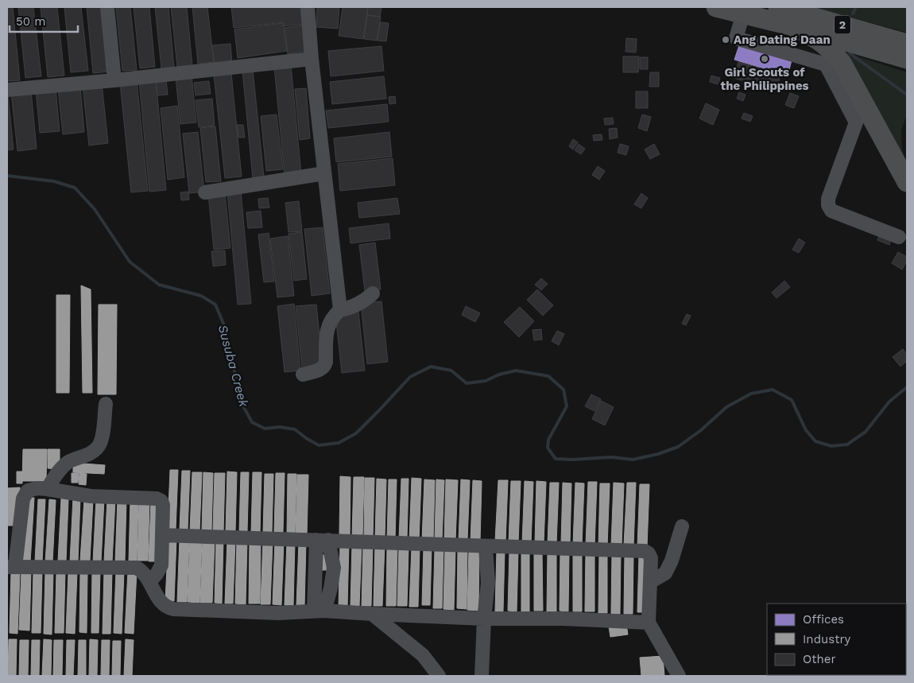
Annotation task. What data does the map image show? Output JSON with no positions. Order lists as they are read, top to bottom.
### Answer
{
  "streets": {
    "highway": ["2"]
  },
  "water": ["Susuba Creek"],
  "places": ["Ang Dating Daan", "Girl Scouts of the Philippines"],
  "legend": ["Offices", "Industry", "Other"],
  "scale_bar": "50 m"
}
